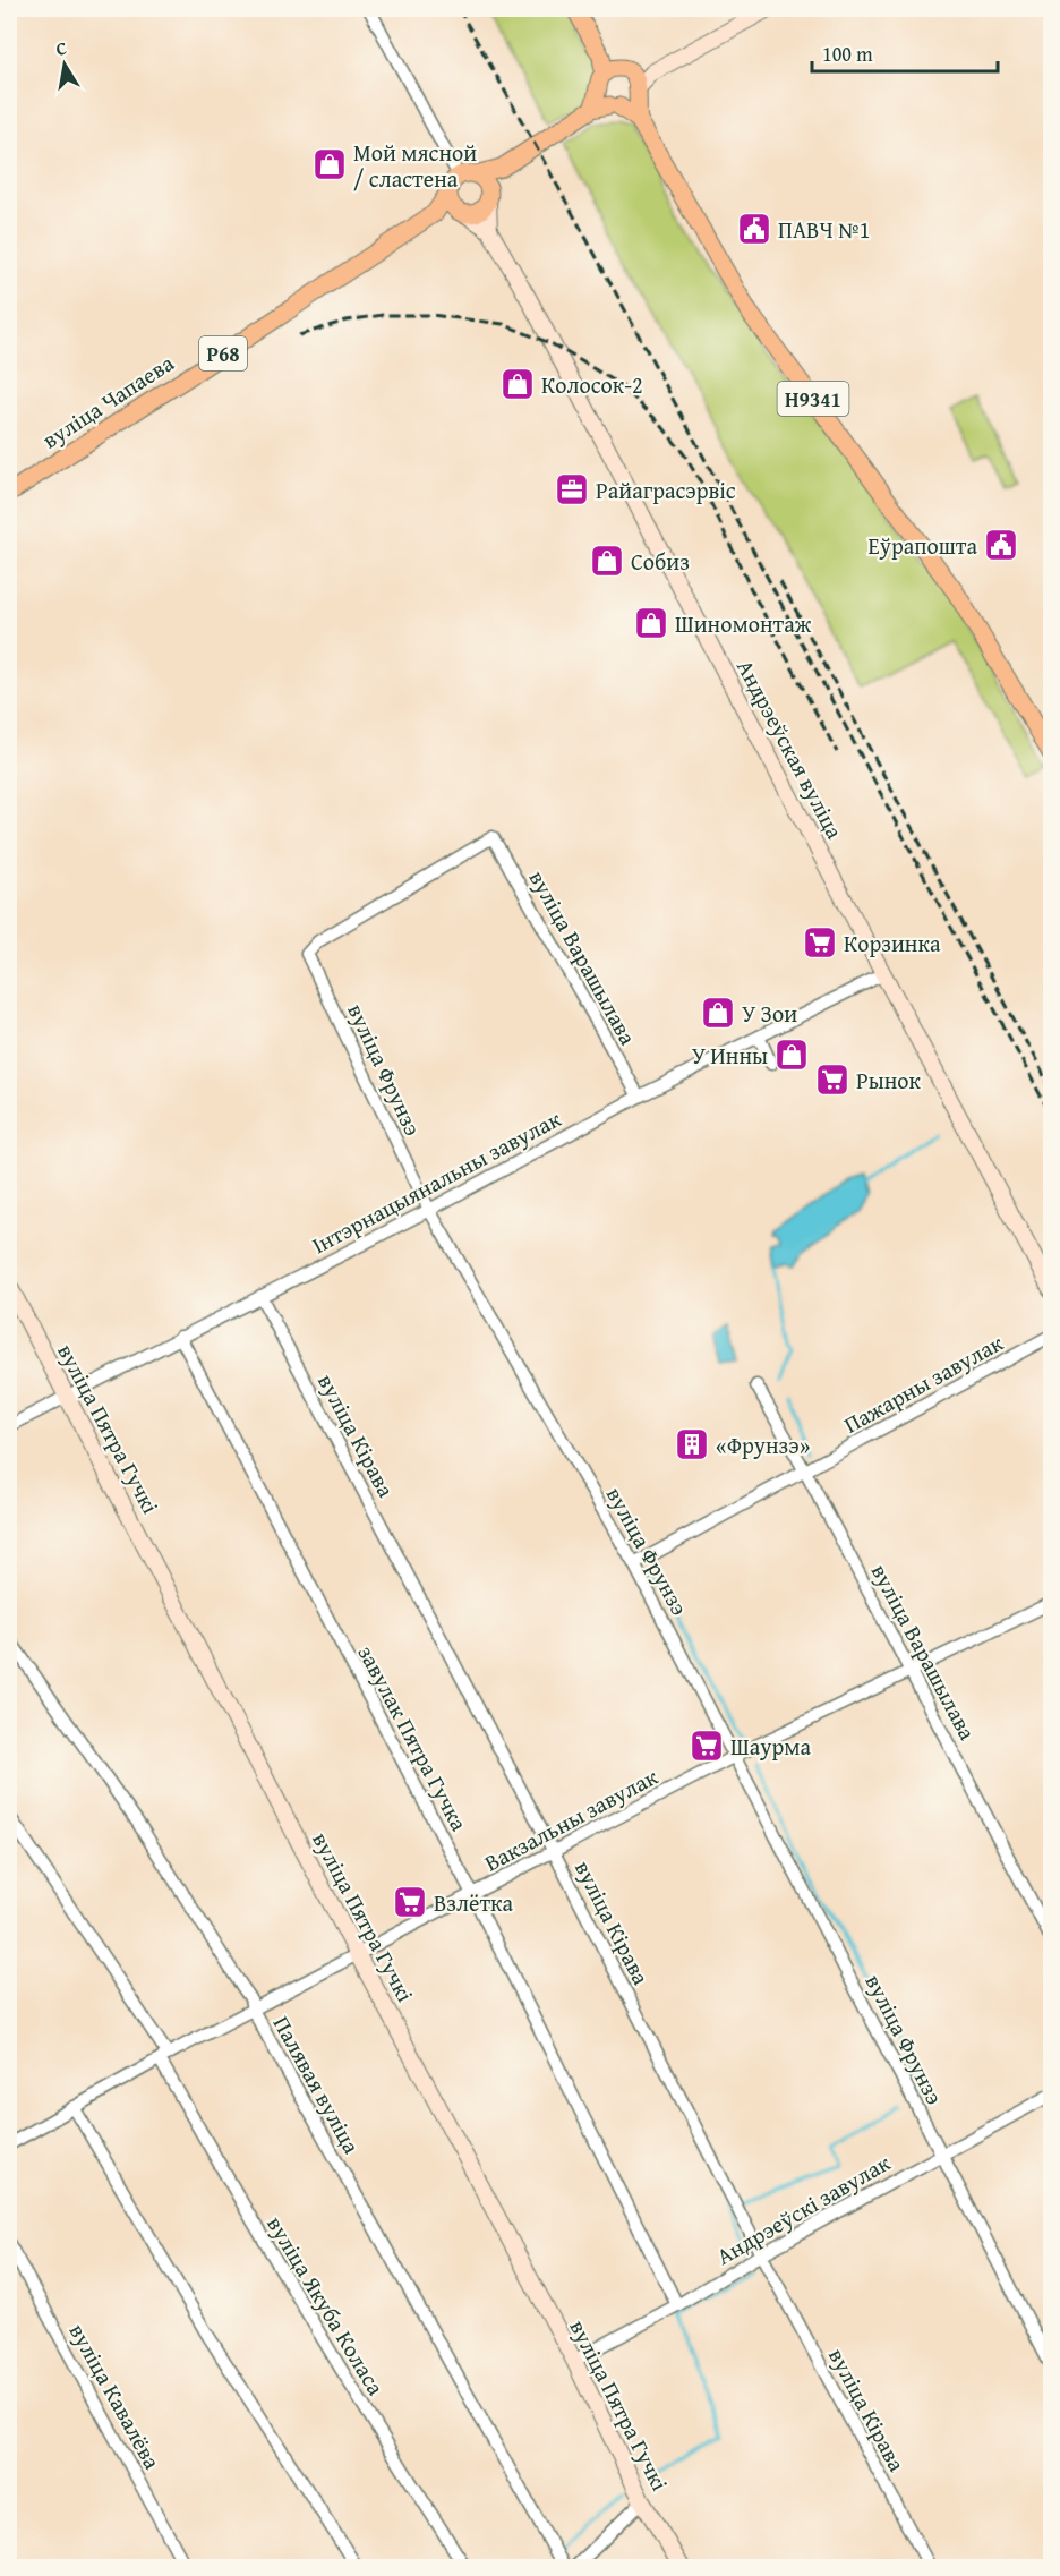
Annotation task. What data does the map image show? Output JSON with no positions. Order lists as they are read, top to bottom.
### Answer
{
  "streets": {
    "main road": ["Р68", "Н9341", "вуліца Чапаева"],
    "street": [
      "Андрэеўская вуліца",
      "вуліца Варашылава",
      "вуліца Фрунзэ",
      "Інтэрнацыянальны завулак",
      "Пажарны завулак",
      "вуліца Пятра Гучкі",
      "вуліца Кірава",
      "завулак Пятра Гучка",
      "Вакзальны завулак",
      "Палявая вуліца",
      "Андрэеўскі завулак",
      "вуліца Якуба Коласа",
      "вуліца Кавалёва"
    ]
  },
  "crossings": [
    ["Р68", "вуліца Чапаева"],
    ["Р68", "Андрэеўская вуліца"],
    ["вуліца Чапаева", "Андрэеўская вуліца"],
    ["Андрэеўская вуліца", "Інтэрнацыянальны завулак"],
    ["вуліца Варашылава", "вуліца Фрунзэ"],
    ["вуліца Варашылава", "Інтэрнацыянальны завулак"],
    ["вуліца Варашылава", "Пажарны завулак"],
    ["вуліца Варашылава", "Вакзальны завулак"],
    ["вуліца Фрунзэ", "Інтэрнацыянальны завулак"],
    ["вуліца Фрунзэ", "Пажарны завулак"],
    ["вуліца Фрунзэ", "Вакзальны завулак"],
    ["вуліца Фрунзэ", "Андрэеўскі завулак"],
    ["Інтэрнацыянальны завулак", "вуліца Пятра Гучкі"],
    ["Інтэрнацыянальны завулак", "вуліца Кірава"],
    ["Інтэрнацыянальны завулак", "завулак Пятра Гучка"],
    ["вуліца Пятра Гучкі", "Вакзальны завулак"],
    ["вуліца Пятра Гучкі", "Андрэеўскі завулак"],
    ["вуліца Кірава", "Вакзальны завулак"],
    ["вуліца Кірава", "Андрэеўскі завулак"],
    ["завулак Пятра Гучка", "Вакзальны завулак"],
    ["завулак Пятра Гучка", "Андрэеўскі завулак"],
    ["Вакзальны завулак", "Палявая вуліца"],
    ["Вакзальны завулак", "вуліца Якуба Коласа"]
  ],
  "places": {
    "shop": [
      "Мой мясной / сластена",
      "Колосок-2",
      "Собиз",
      "Шиномонтаж",
      "У Зои",
      "У Инны"
    ],
    "public building": ["ПАВЧ №1", "Еўрапошта"],
    "office": ["Райаграсэрвіс"],
    "supermarket": [
      "Корзинка",
      "Рынок",
      "Шаурма",
      "Взлётка"
    ],
    "building": ["«Фрунзэ»"]
  },
  "scale_bar": "100 m",
  "north": "top"
}
